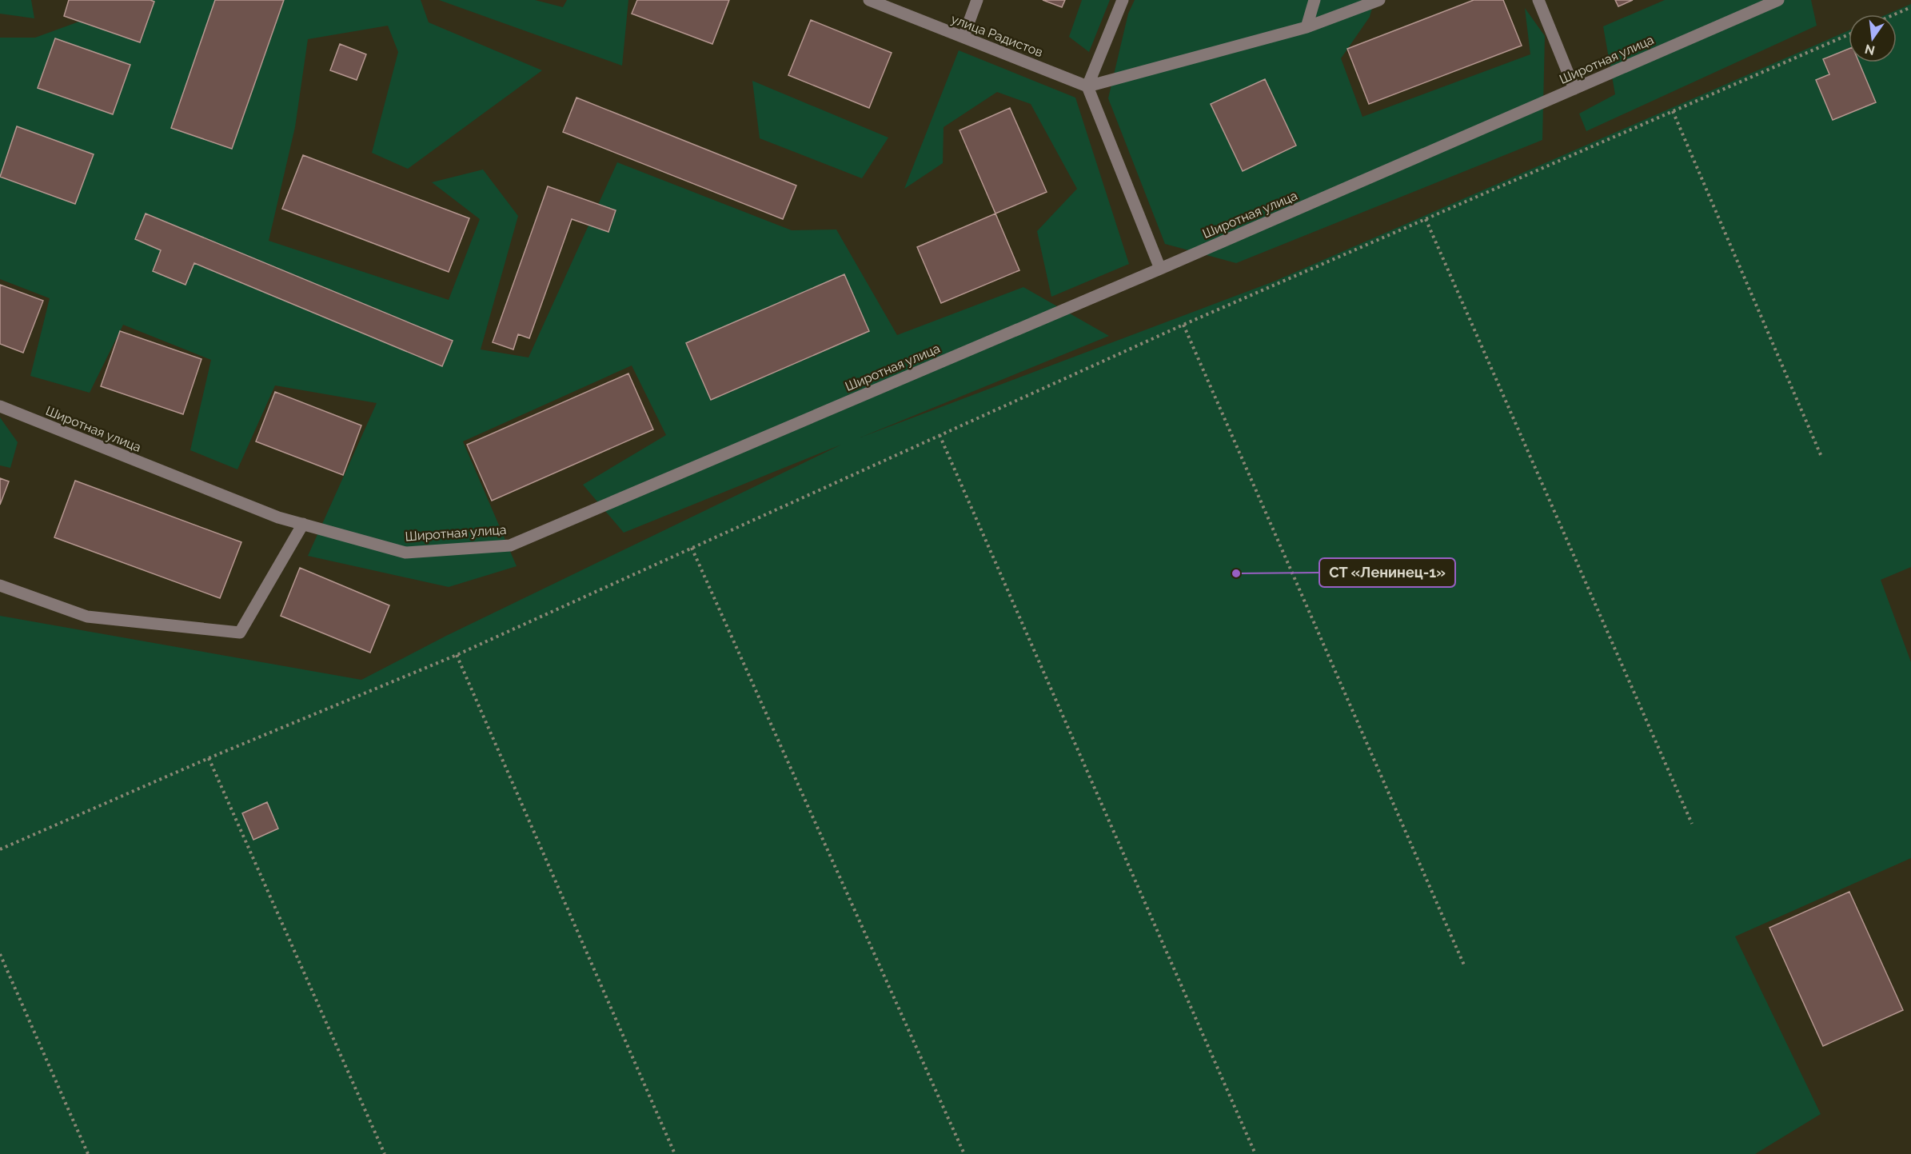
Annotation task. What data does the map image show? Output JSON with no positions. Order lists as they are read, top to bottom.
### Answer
{
  "streets": {
    "street": ["улица Радистов", "Широтная улица"]
  },
  "places": ["СТ «Ленинец-1»"],
  "north": "bottom"
}
